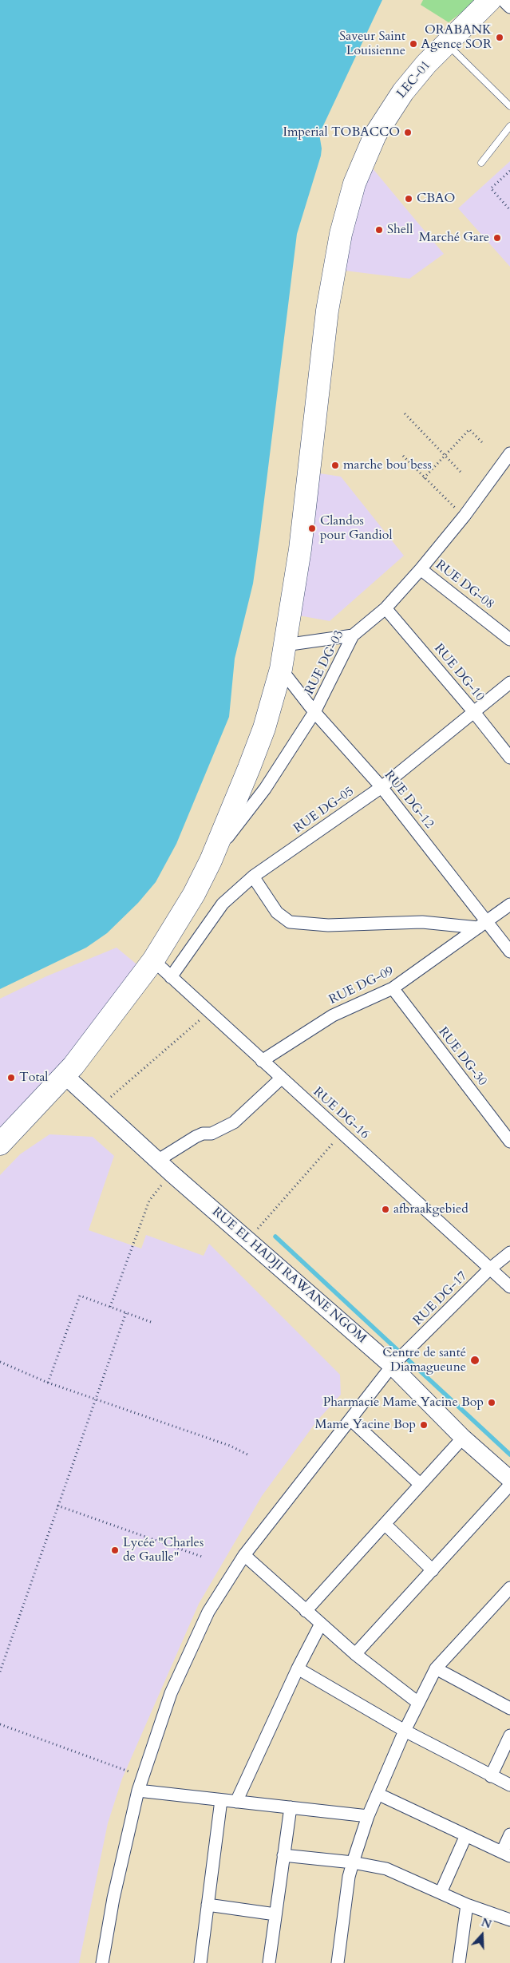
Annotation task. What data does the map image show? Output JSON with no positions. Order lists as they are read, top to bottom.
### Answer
{
  "streets": {
    "highway": ["LEC-01"],
    "street": [
      "RUE DG-08",
      "RUE DG-03",
      "RUE DG-10",
      "RUE DG-12",
      "RUE DG-05",
      "RUE DG-09",
      "RUE DG-30",
      "RUE DG-16",
      "RUE EL HADJI RAWANE NGOM",
      "RUE DG-17"
    ]
  },
  "crossings": [
    ["LEC-01", "RUE DG-03"],
    ["LEC-01", "RUE DG-12"],
    ["LEC-01", "RUE DG-16"],
    ["LEC-01", "RUE EL HADJI RAWANE NGOM"],
    ["RUE DG-08", "RUE DG-03"],
    ["RUE DG-03", "RUE DG-10"],
    ["RUE DG-03", "RUE DG-12"],
    ["RUE DG-10", "RUE DG-05"],
    ["RUE DG-12", "RUE DG-05"],
    ["RUE DG-12", "RUE DG-09"],
    ["RUE DG-05", "RUE DG-16"],
    ["RUE DG-09", "RUE DG-30"],
    ["RUE DG-09", "RUE DG-16"],
    ["RUE DG-16", "RUE DG-17"],
    ["RUE EL HADJI RAWANE NGOM", "RUE DG-17"]
  ],
  "places": [
    "ORABANK Agence SOR",
    "Saveur Saint Louisienne",
    "Imperial TOBACCO",
    "CBAO",
    "Shell",
    "Marché Gare",
    "marche bou bess",
    "Clandos pour Gandiol",
    "Total",
    "afbraakgebied",
    "Centre de santé Diamagueune",
    "Pharmacie Mame Yacine Bop",
    "Mame Yacine Bop",
    "Lycée \"Charles de Gaulle\""
  ],
  "north": "top"
}
